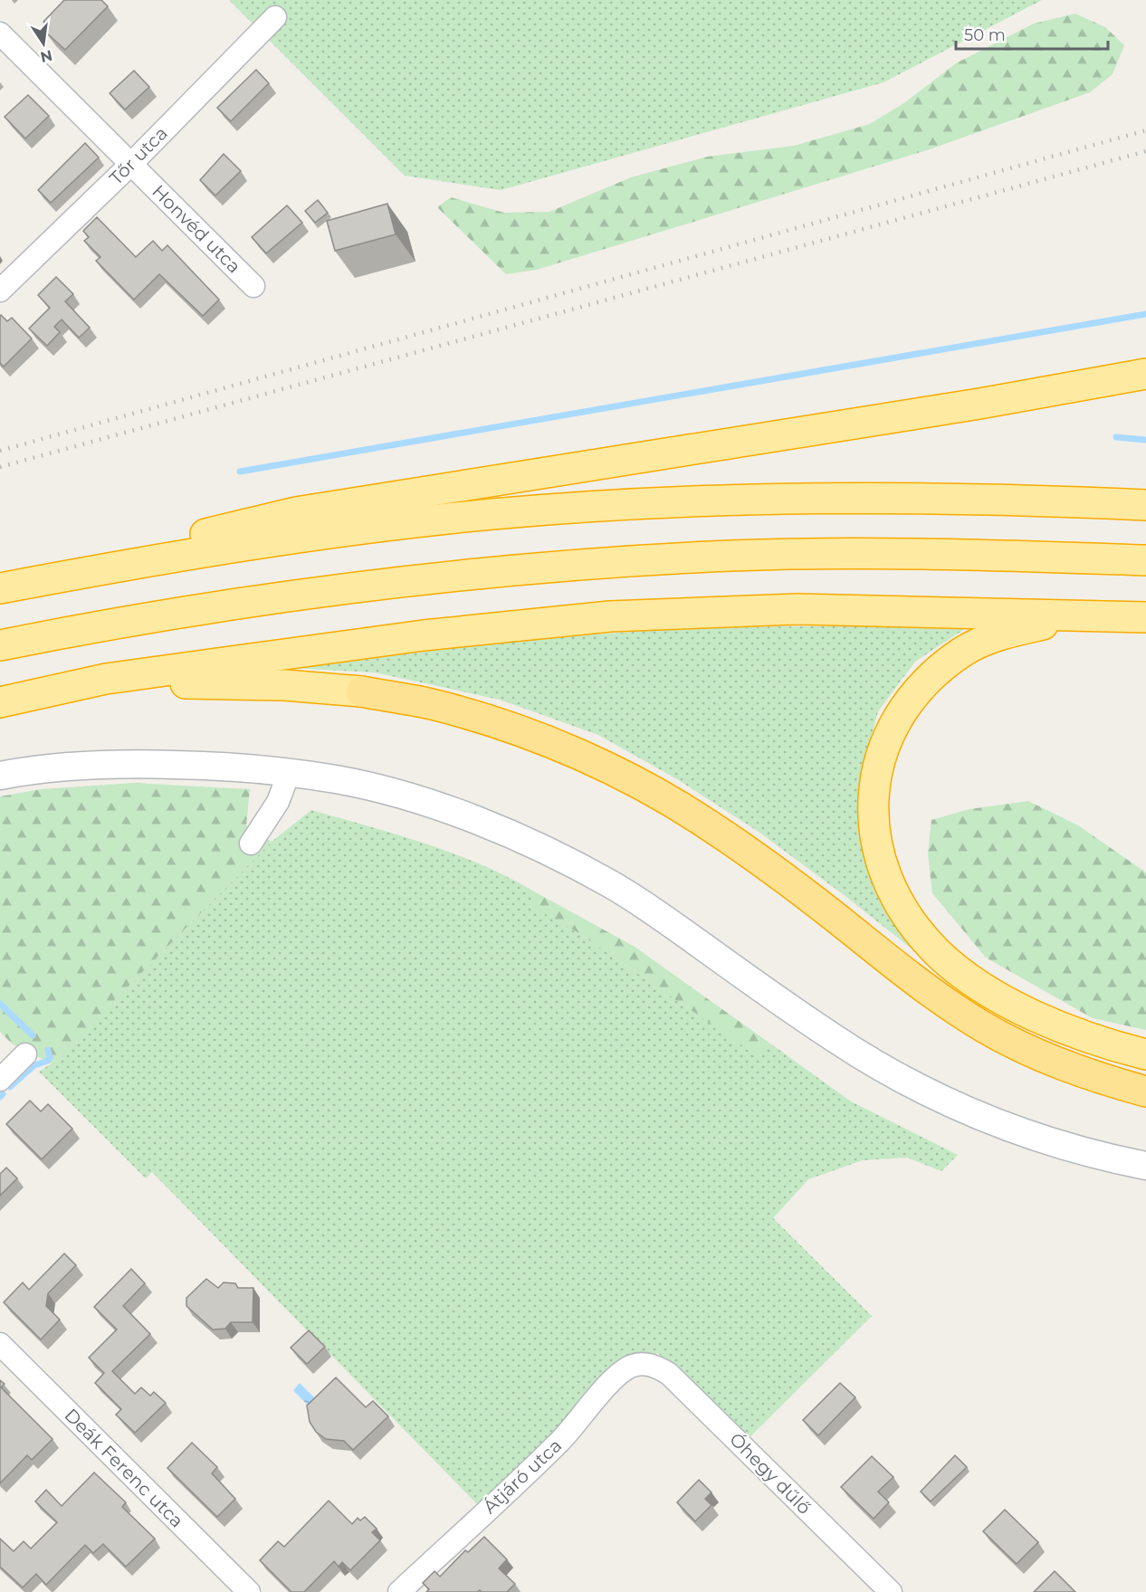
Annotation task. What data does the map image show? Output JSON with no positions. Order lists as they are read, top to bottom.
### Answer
{
  "streets": {
    "street": [
      "Tőr utca",
      "Honvéd utca",
      "Deák Ferenc utca",
      "Óhegy dűlő",
      "Átjáró utca"
    ]
  },
  "crossings": [
    ["Tőr utca", "Honvéd utca"],
    ["Óhegy dűlő", "Átjáró utca"]
  ],
  "scale_bar": "50 m",
  "north": "bottom"
}
